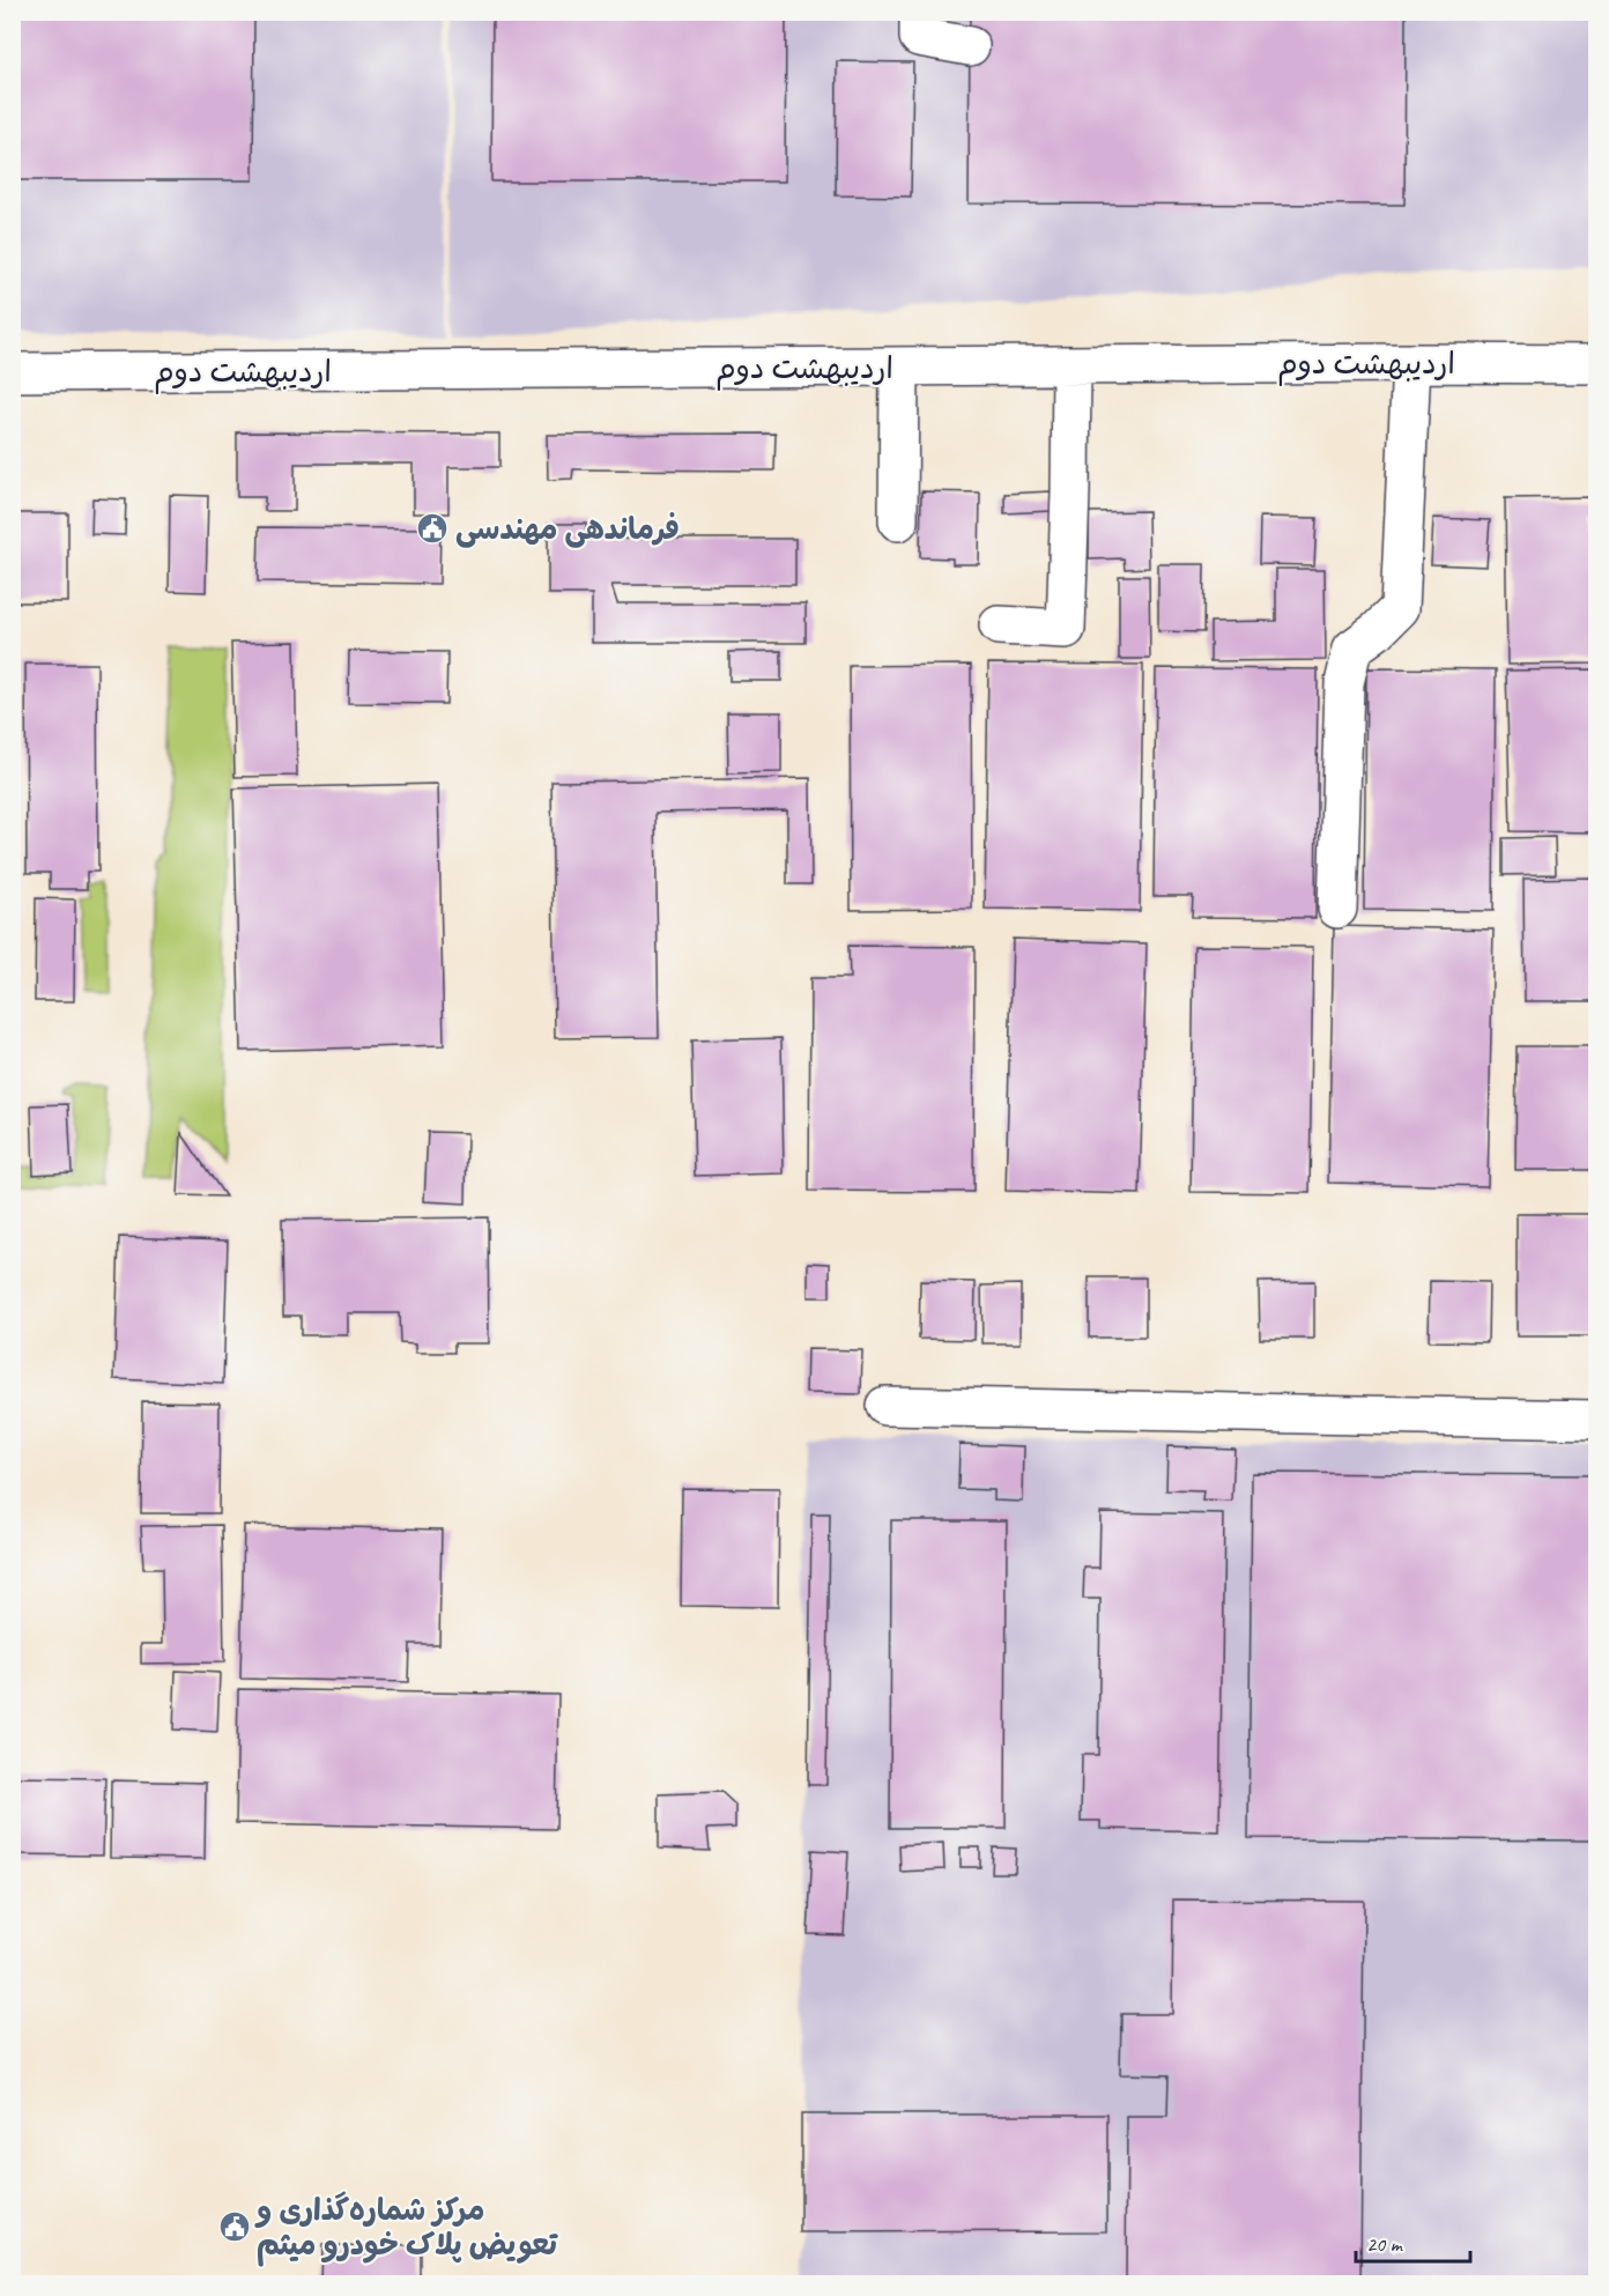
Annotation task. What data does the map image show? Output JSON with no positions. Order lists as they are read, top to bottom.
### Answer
{
  "streets": {
    "street": ["اردیبهشت دوم"]
  },
  "places": {
    "public building": ["فرماندهی مهندسی", "مرکز شماره‌گذاری و تعویض پلاک خودرو میثم"]
  },
  "scale_bar": "20 m"
}
